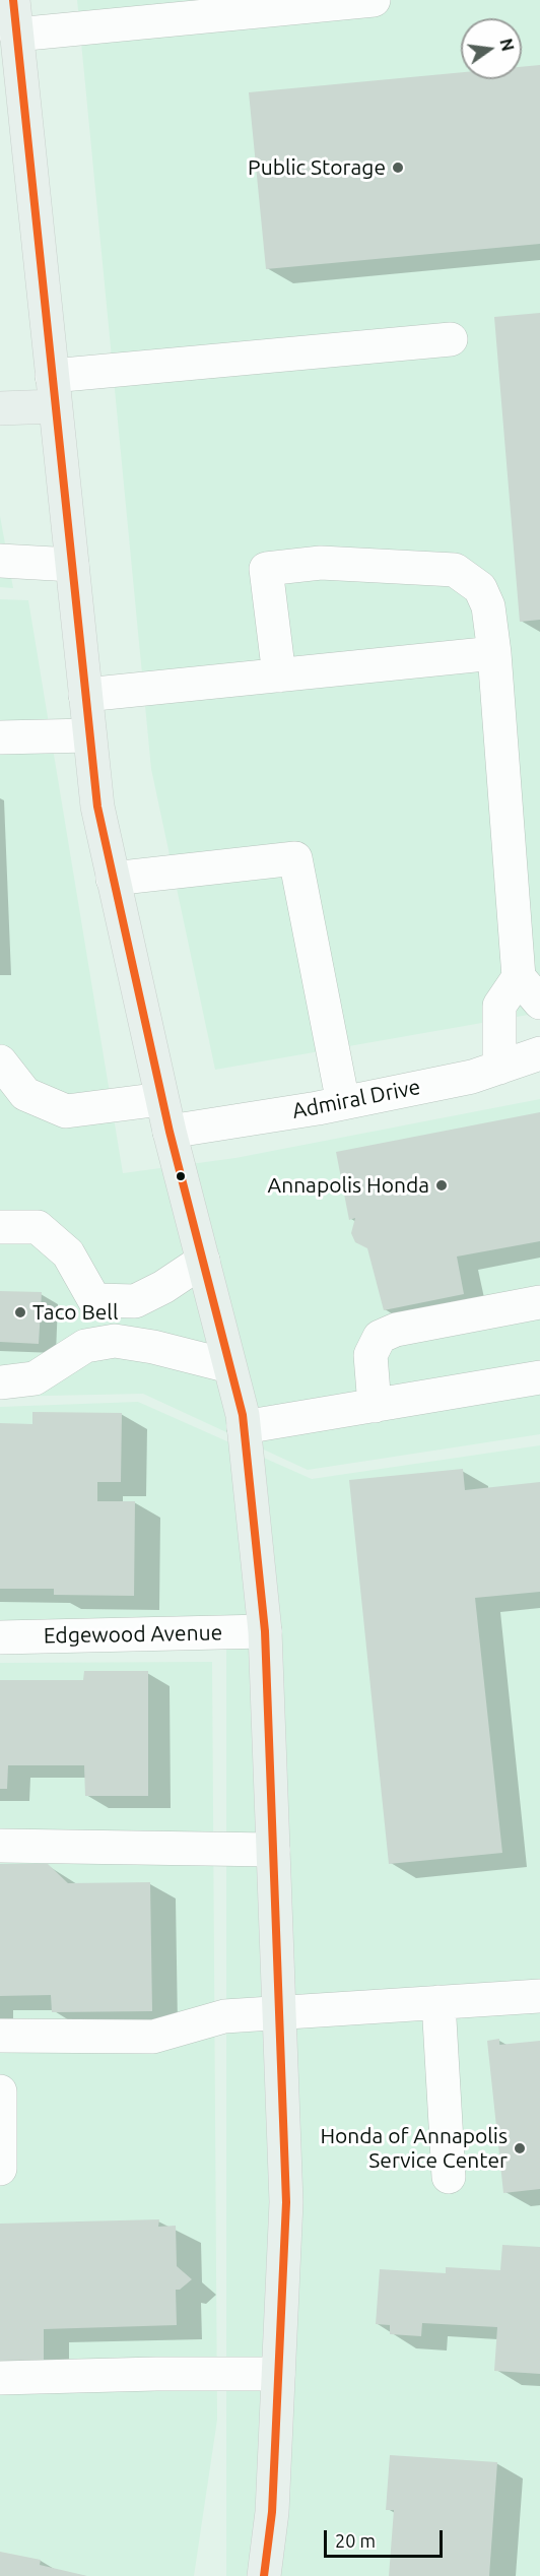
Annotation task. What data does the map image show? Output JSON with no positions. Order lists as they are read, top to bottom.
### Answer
{
  "streets": {
    "street": ["Admiral Drive", "Edgewood Avenue"]
  },
  "places": [
    "Public Storage",
    "Annapolis Honda",
    "Taco Bell",
    "Honda of Annapolis Service Center"
  ],
  "scale_bar": "20 m",
  "north": "right"
}
